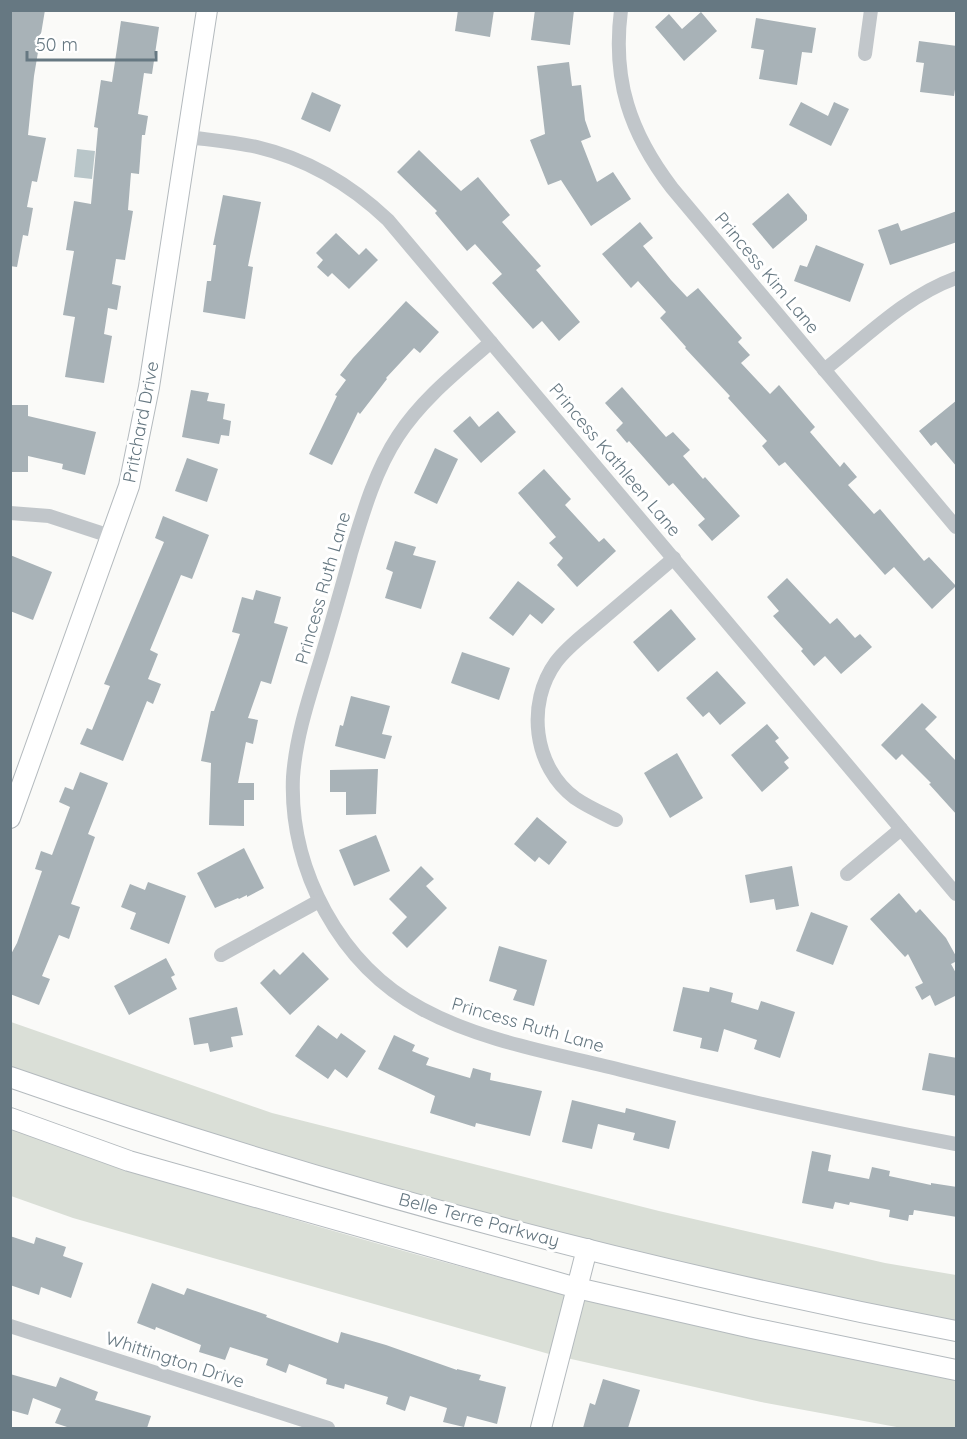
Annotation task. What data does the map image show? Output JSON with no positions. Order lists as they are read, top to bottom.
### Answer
{
  "streets": {
    "main road": ["Pritchard Drive", "Belle Terre Parkway"],
    "street": [
      "Princess Kim Lane",
      "Princess Kathleen Lane",
      "Princess Ruth Lane",
      "Whittington Drive"
    ]
  },
  "crossings": [
    ["Pritchard Drive", "Princess Kathleen Lane"],
    ["Princess Kathleen Lane", "Princess Ruth Lane"]
  ],
  "scale_bar": "50 m"
}
